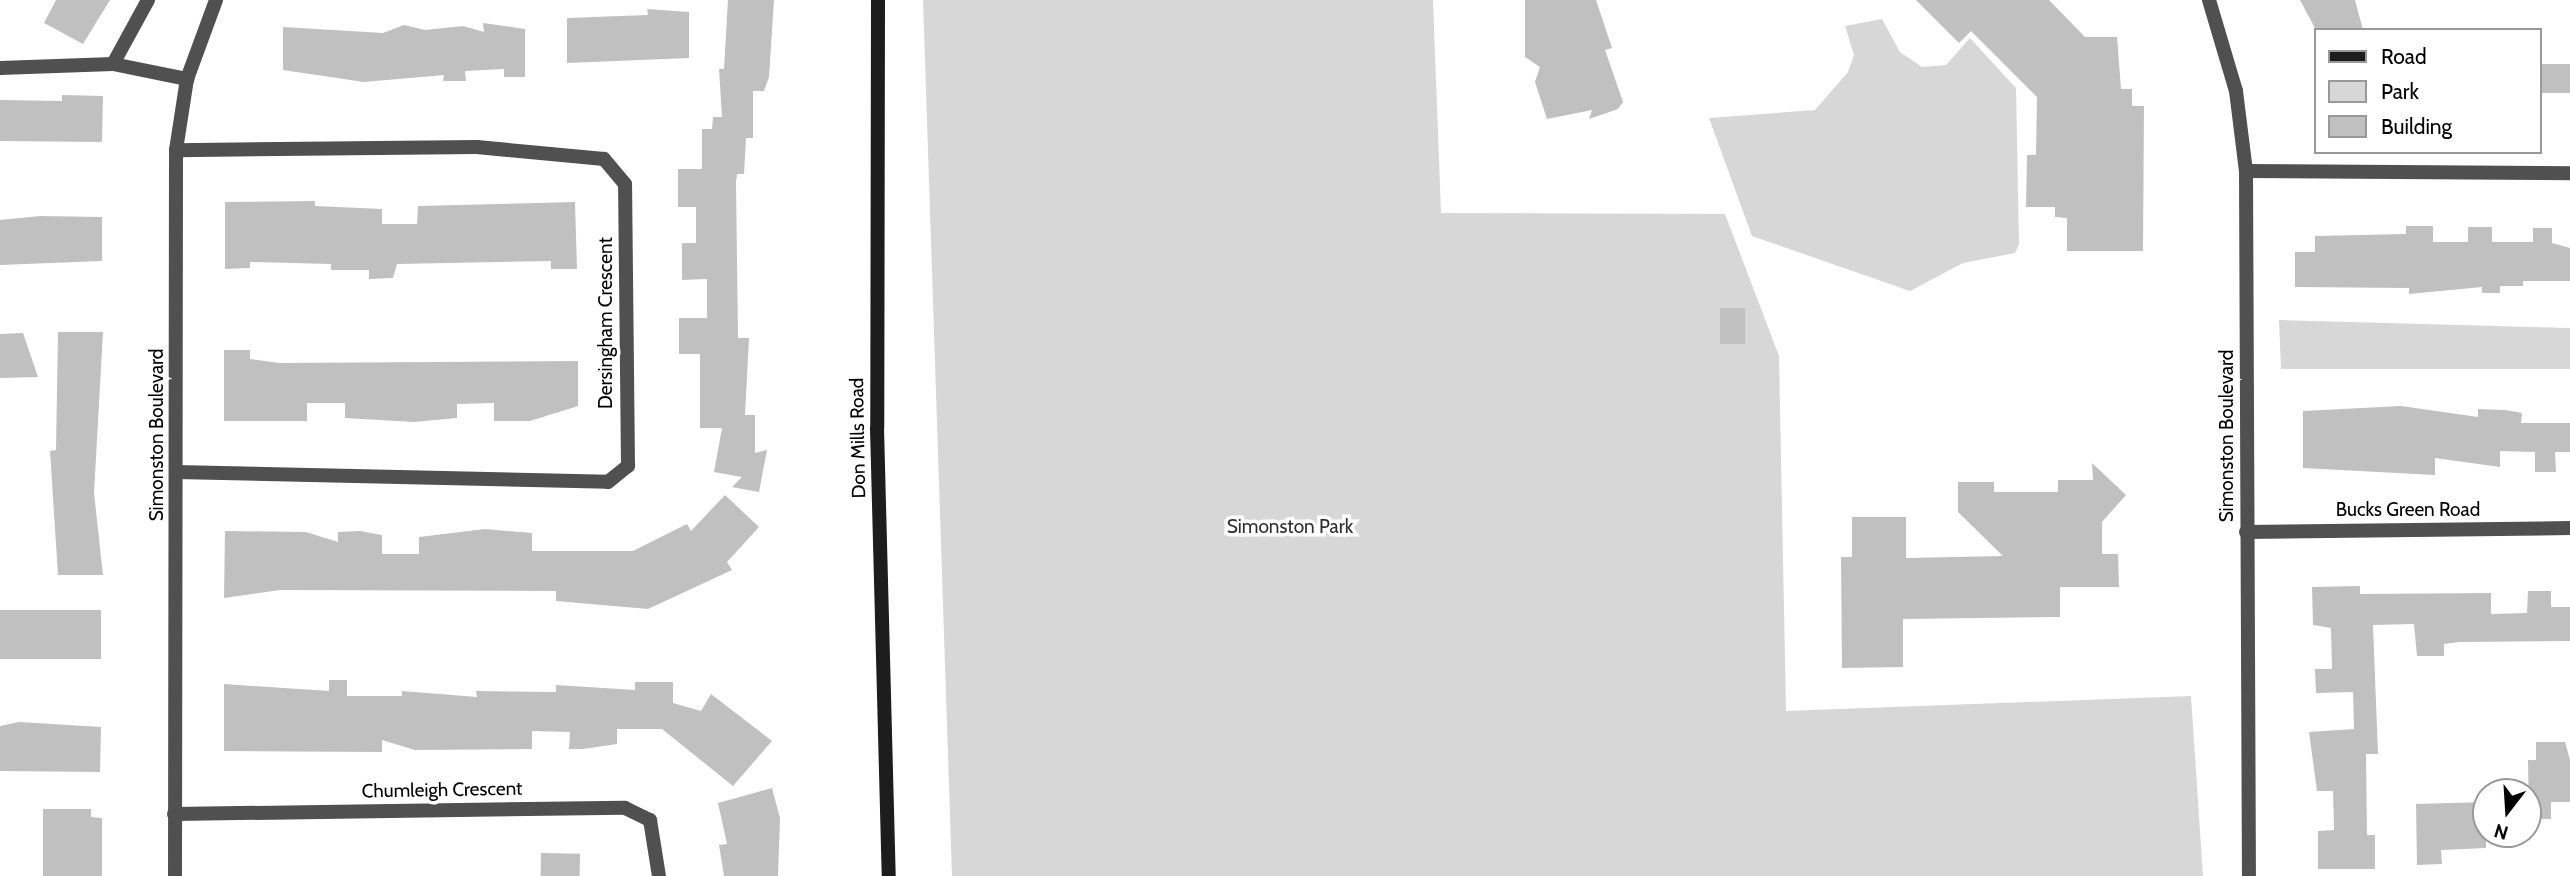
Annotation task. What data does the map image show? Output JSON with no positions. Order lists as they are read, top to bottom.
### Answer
{
  "streets": {
    "main road": ["Don Mills Road"],
    "street": [
      "Dersingham Crescent",
      "Simonston Boulevard",
      "Bucks Green Road",
      "Chumleigh Crescent"
    ]
  },
  "crossings": [
    ["Dersingham Crescent", "Simonston Boulevard"],
    ["Simonston Boulevard", "Bucks Green Road"],
    ["Simonston Boulevard", "Chumleigh Crescent"]
  ],
  "parks": ["Simonston Park"],
  "legend": ["Road", "Park", "Building"],
  "north": "bottom"
}
